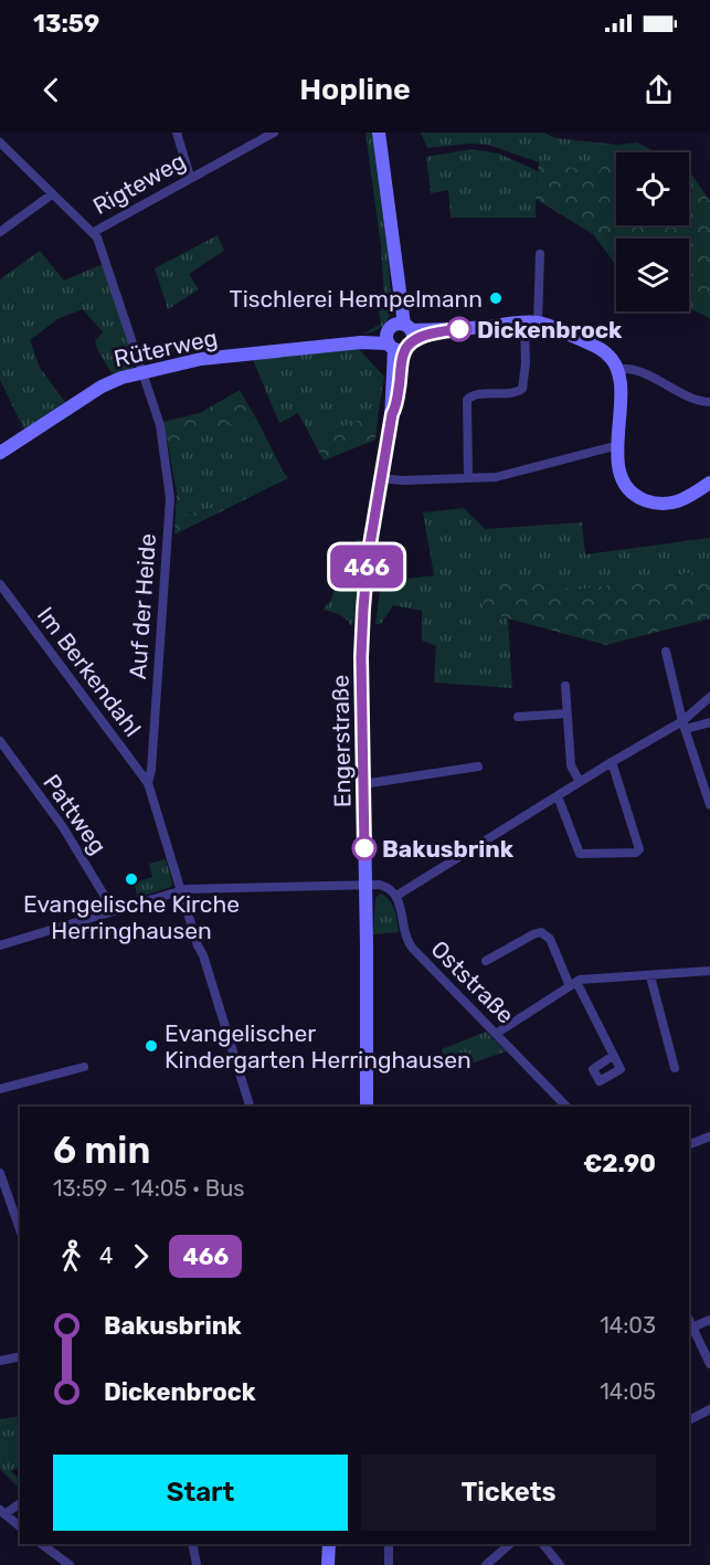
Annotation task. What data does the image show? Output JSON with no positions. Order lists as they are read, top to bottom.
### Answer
{
  "streets": {
    "main road": ["Rüterweg", "Engerstraße"],
    "street": [
      "Rigteweg",
      "Auf der Heide",
      "Im Berkendahl",
      "Pattweg",
      "Oststraße"
    ]
  },
  "crossings": [
    ["Rigteweg", "Auf der Heide"],
    ["Rüterweg", "Auf der Heide"],
    ["Rüterweg", "Engerstraße"],
    ["Auf der Heide", "Im Berkendahl"]
  ],
  "places": [
    "Tischlerei Hempelmann",
    "Dickenbrock",
    "Bakusbrink",
    "Evangelische Kirche Herringhausen",
    "Evangelischer Kindergarten Herringhausen"
  ],
  "lines": ["bus line 466"],
  "page": {
    "status": "13:59",
    "header": "Hopline",
    "on_map": "466",
    "heading": ["6 min", "13:59 – 14:05 · Bus", "€2.90"],
    "legs": ["4", "466"],
    "list": [
      {
        "name": "Bakusbrink",
        "value": "14:03"
      },
      {
        "name": "Dickenbrock",
        "value": "14:05"
      }
    ],
    "buttons": ["Start", "Tickets"]
  }
}
